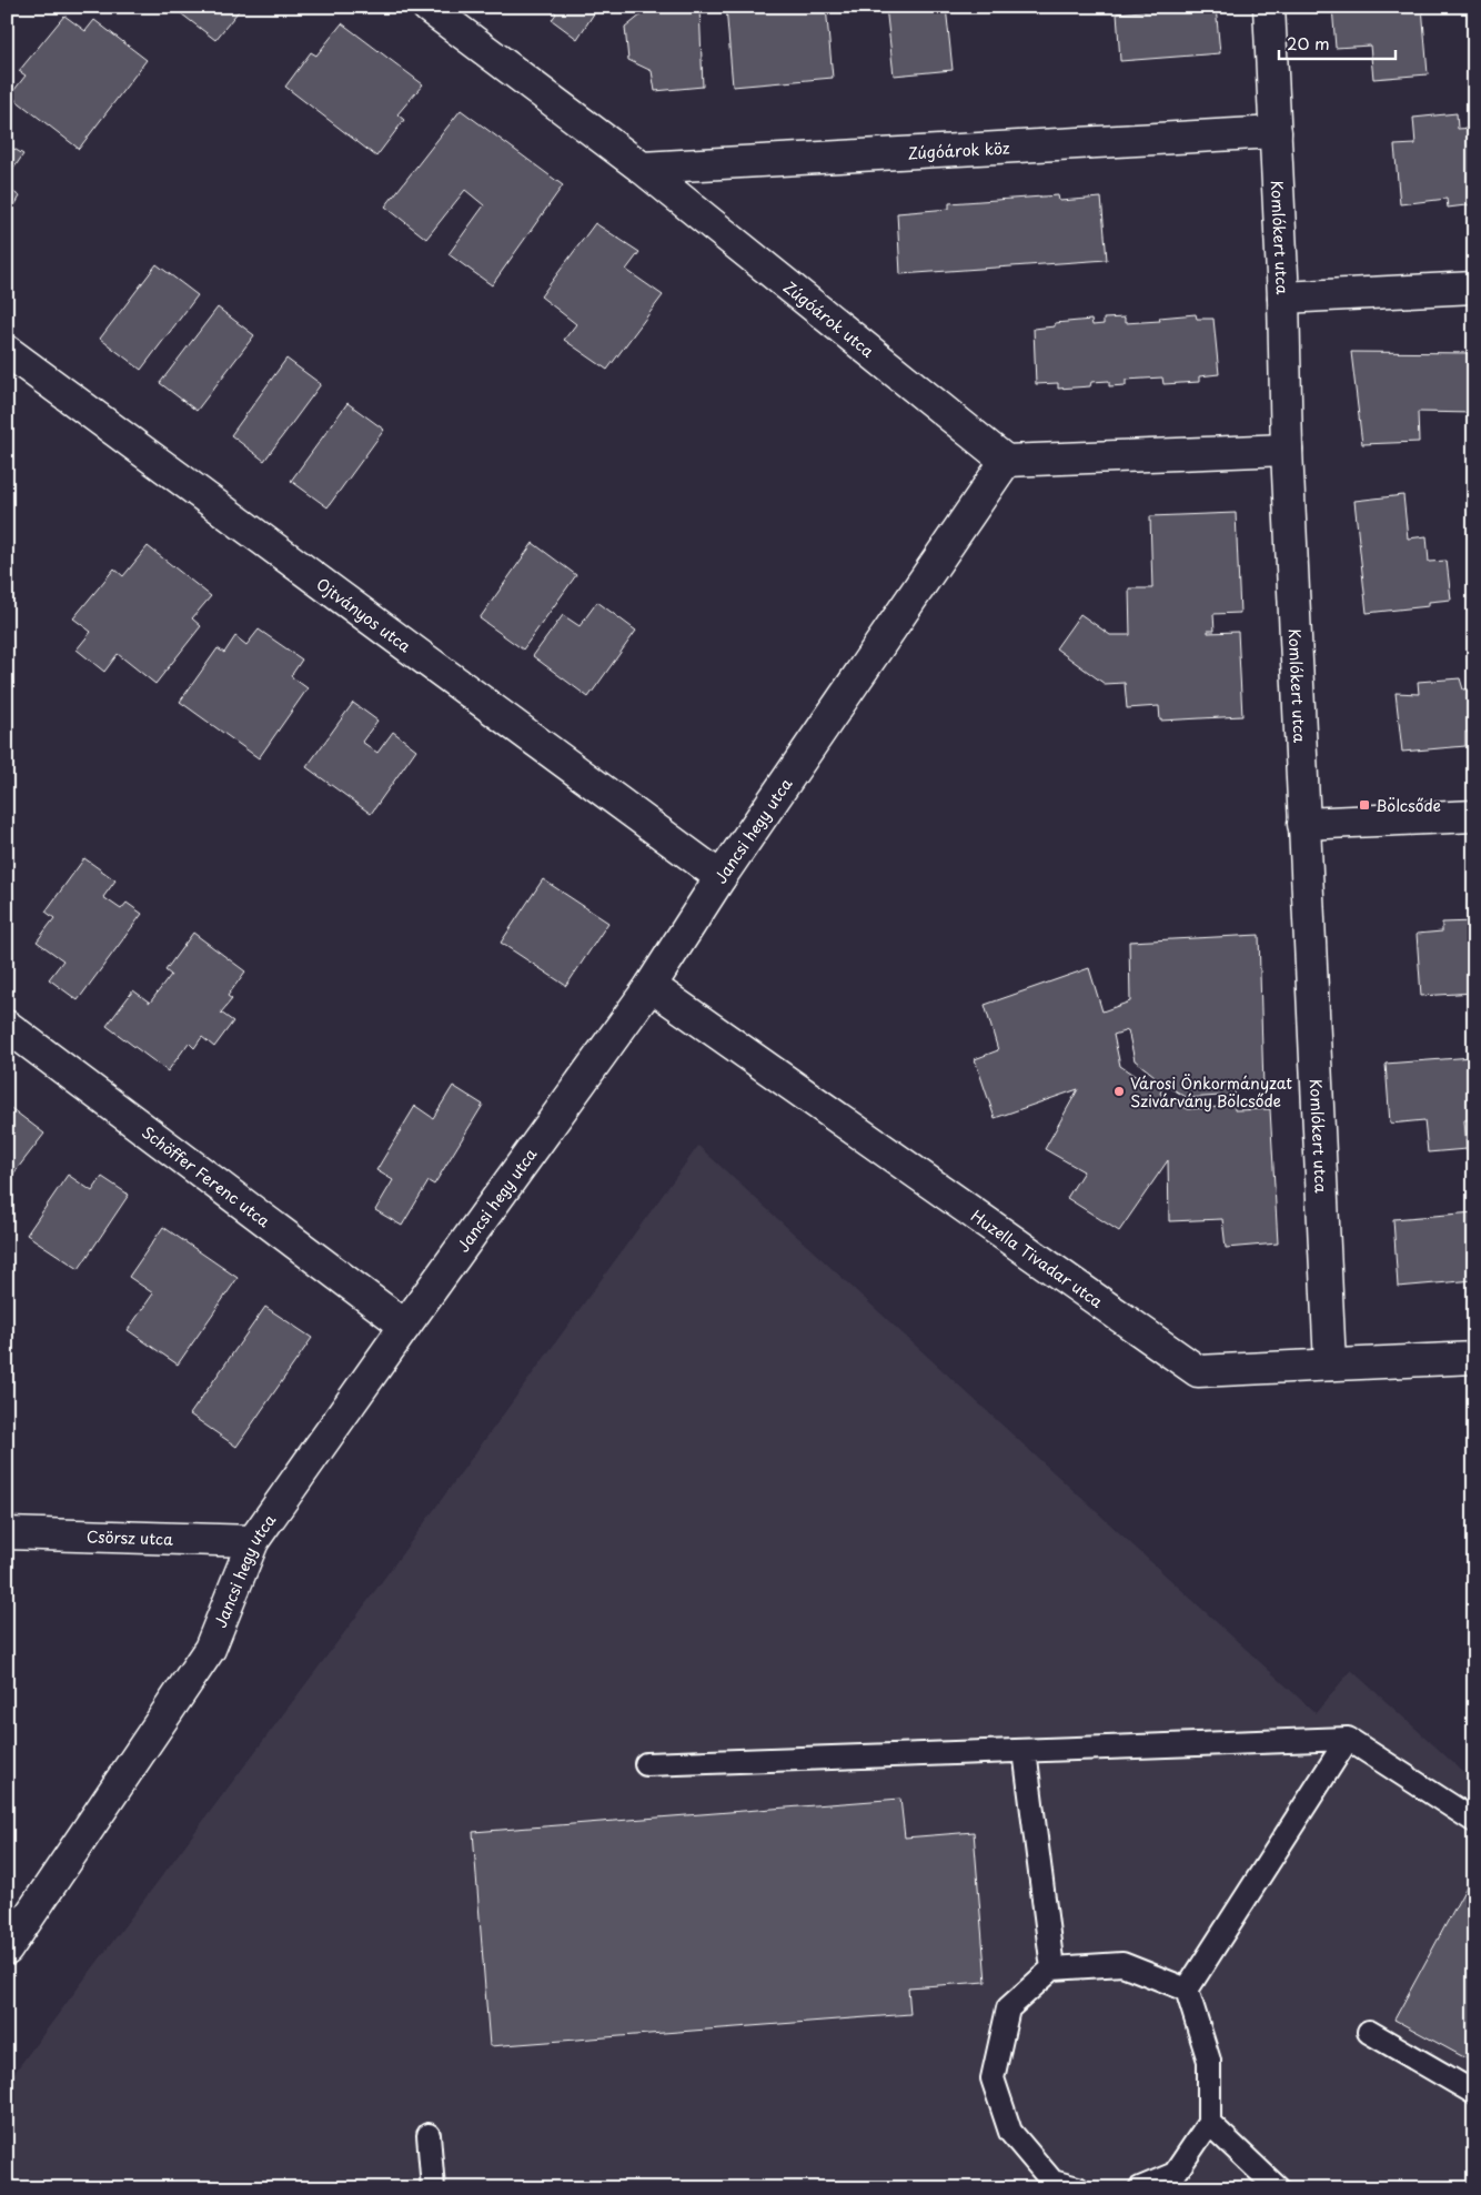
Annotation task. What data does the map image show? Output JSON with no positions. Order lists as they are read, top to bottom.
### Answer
{
  "streets": {
    "street": [
      "Zúgóárok köz",
      "Komlókert utca",
      "Zúgóárok utca",
      "Ojtványos utca",
      "Jancsi hegy utca",
      "Schöffer Ferenc utca",
      "Huzella Tivadar utca",
      "Csörsz utca"
    ]
  },
  "crossings": [
    ["Zúgóárok köz", "Komlókert utca"],
    ["Zúgóárok köz", "Zúgóárok utca"],
    ["Komlókert utca", "Huzella Tivadar utca"],
    ["Zúgóárok utca", "Jancsi hegy utca"],
    ["Ojtványos utca", "Jancsi hegy utca"],
    ["Jancsi hegy utca", "Schöffer Ferenc utca"],
    ["Jancsi hegy utca", "Huzella Tivadar utca"],
    ["Jancsi hegy utca", "Csörsz utca"]
  ],
  "places": {
    "transit": ["Bölcsőde"],
    "other": ["Városi Önkormányzat Szivárvány Bölcsőde"]
  },
  "scale_bar": "20 m"
}
